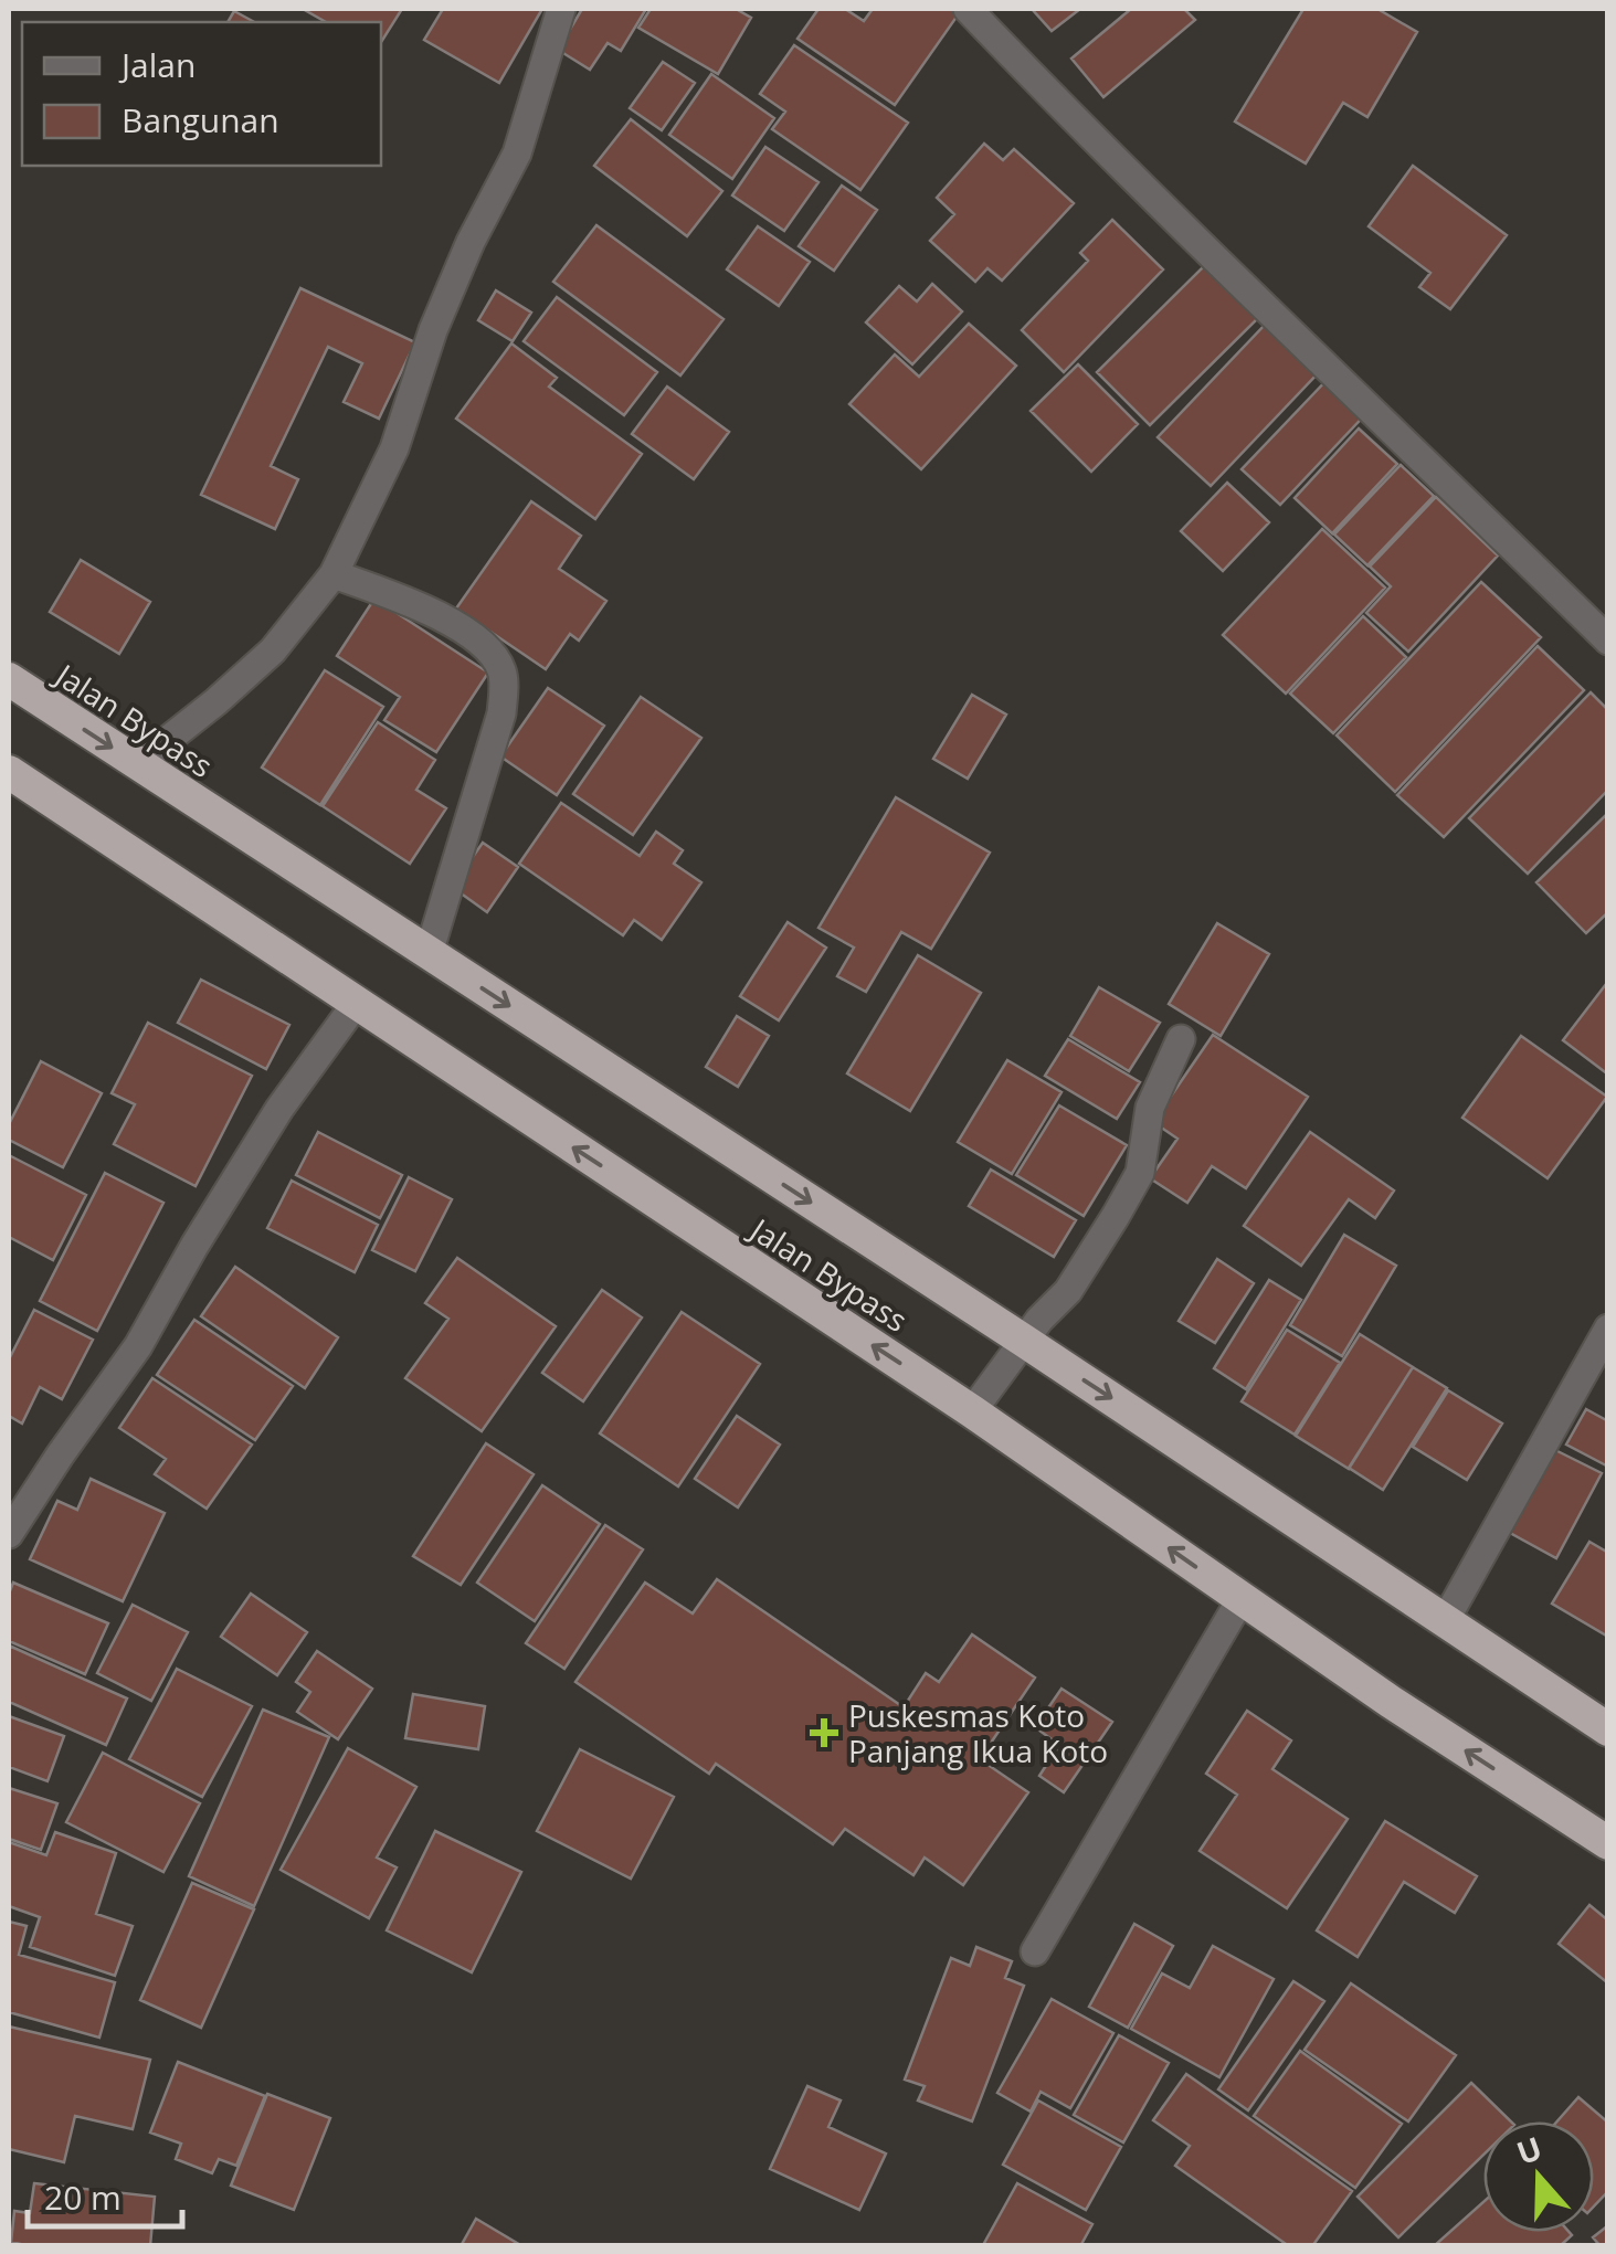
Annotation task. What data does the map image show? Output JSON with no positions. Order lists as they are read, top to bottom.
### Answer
{
  "streets": {
    "highway": ["Jalan Bypass"]
  },
  "places": {
    "health": ["Puskesmas Koto Panjang Ikua Koto"]
  },
  "legend": ["Jalan", "Bangunan"],
  "scale_bar": "20 m",
  "north": "top"
}
